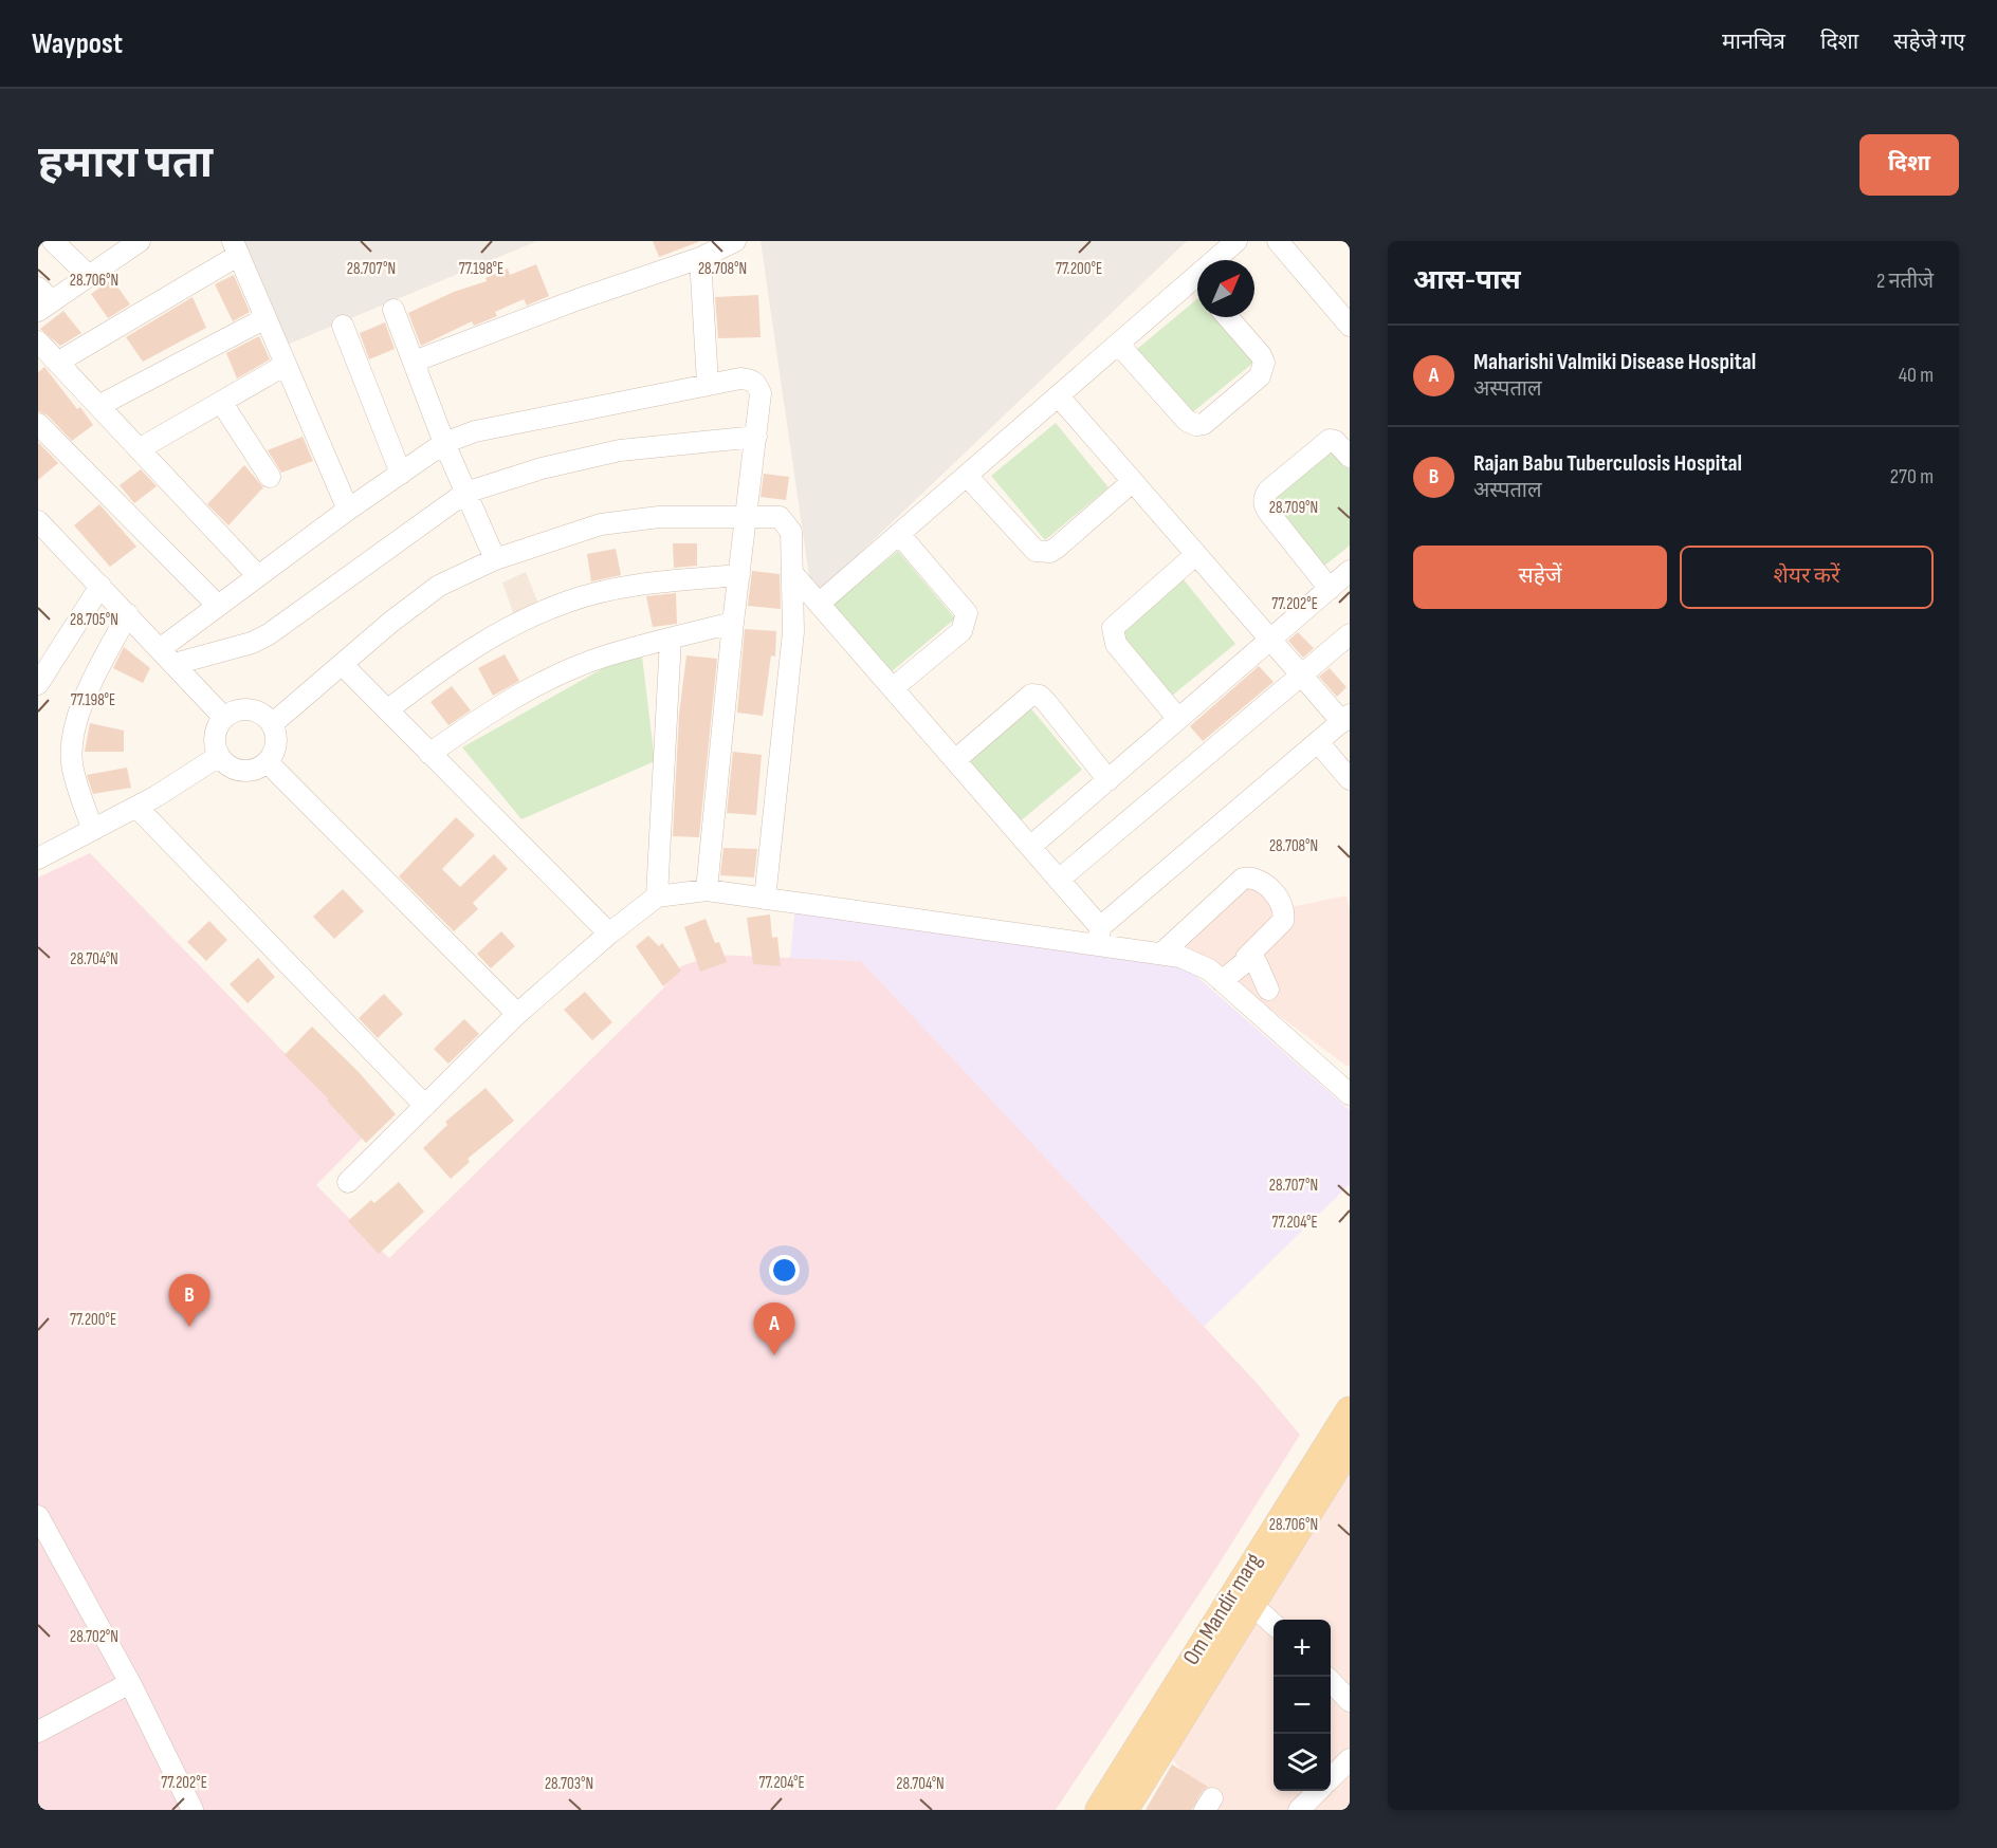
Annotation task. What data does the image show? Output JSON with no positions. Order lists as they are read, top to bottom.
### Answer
{
  "streets": {
    "main road": ["Om Mandir marg"]
  },
  "north": "top right",
  "page": {
    "header": "Waypost",
    "nav": ["मानचित्र", "दिशा", "सहेजे गए"],
    "buttons": [
      "दिशा",
      ["सहेजें", "शेयर करें"]
    ],
    "title": "हमारा पता",
    "heading": ["आस-पास", "2 नतीजे"],
    "list": [
      {
        "mark": "A",
        "name": "Maharishi Valmiki Disease Hospital",
        "note": "अस्पताल",
        "value": "40 m"
      },
      {
        "mark": "B",
        "name": "Rajan Babu Tuberculosis Hospital",
        "note": "अस्पताल",
        "value": "270 m"
      }
    ],
    "pins": ["B", "A"],
    "map_buttons": ["+", "−"]
  },
  "coordinates": [
    "28.707°N",
    "28.708°N",
    "77.198°E",
    "77.200°E",
    "28.706°N",
    "28.709°N",
    "77.202°E",
    "28.705°N",
    "28.704°N",
    "77.204°E",
    "28.702°N",
    "28.703°N"
  ]
}
